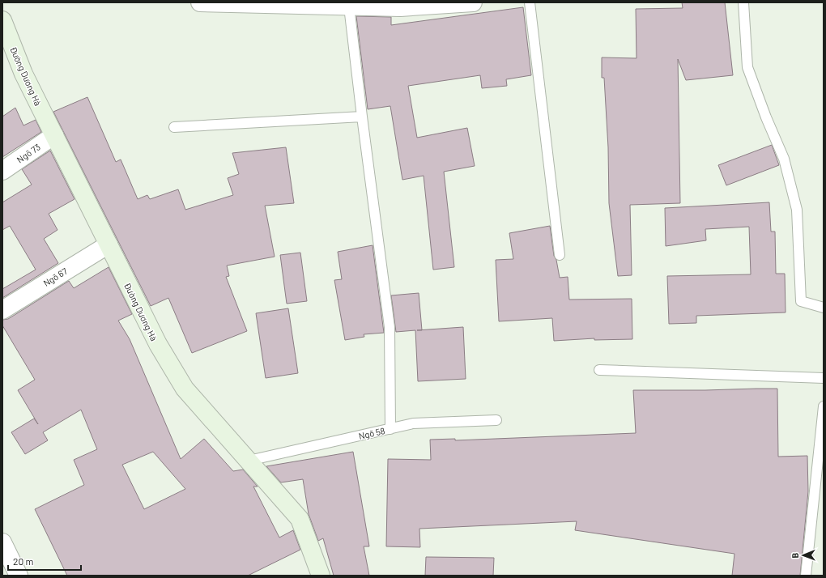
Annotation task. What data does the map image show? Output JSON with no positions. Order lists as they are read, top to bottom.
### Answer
{
  "streets": {
    "street": ["Đường Dương Hà", "Ngõ 73", "Ngõ 67"],
    "lane": ["Ngõ 58"]
  },
  "crossings": [
    ["Đường Dương Hà", "Ngõ 73"],
    ["Đường Dương Hà", "Ngõ 67"],
    ["Đường Dương Hà", "Ngõ 58"]
  ],
  "scale_bar": "20 m",
  "north": "left"
}
